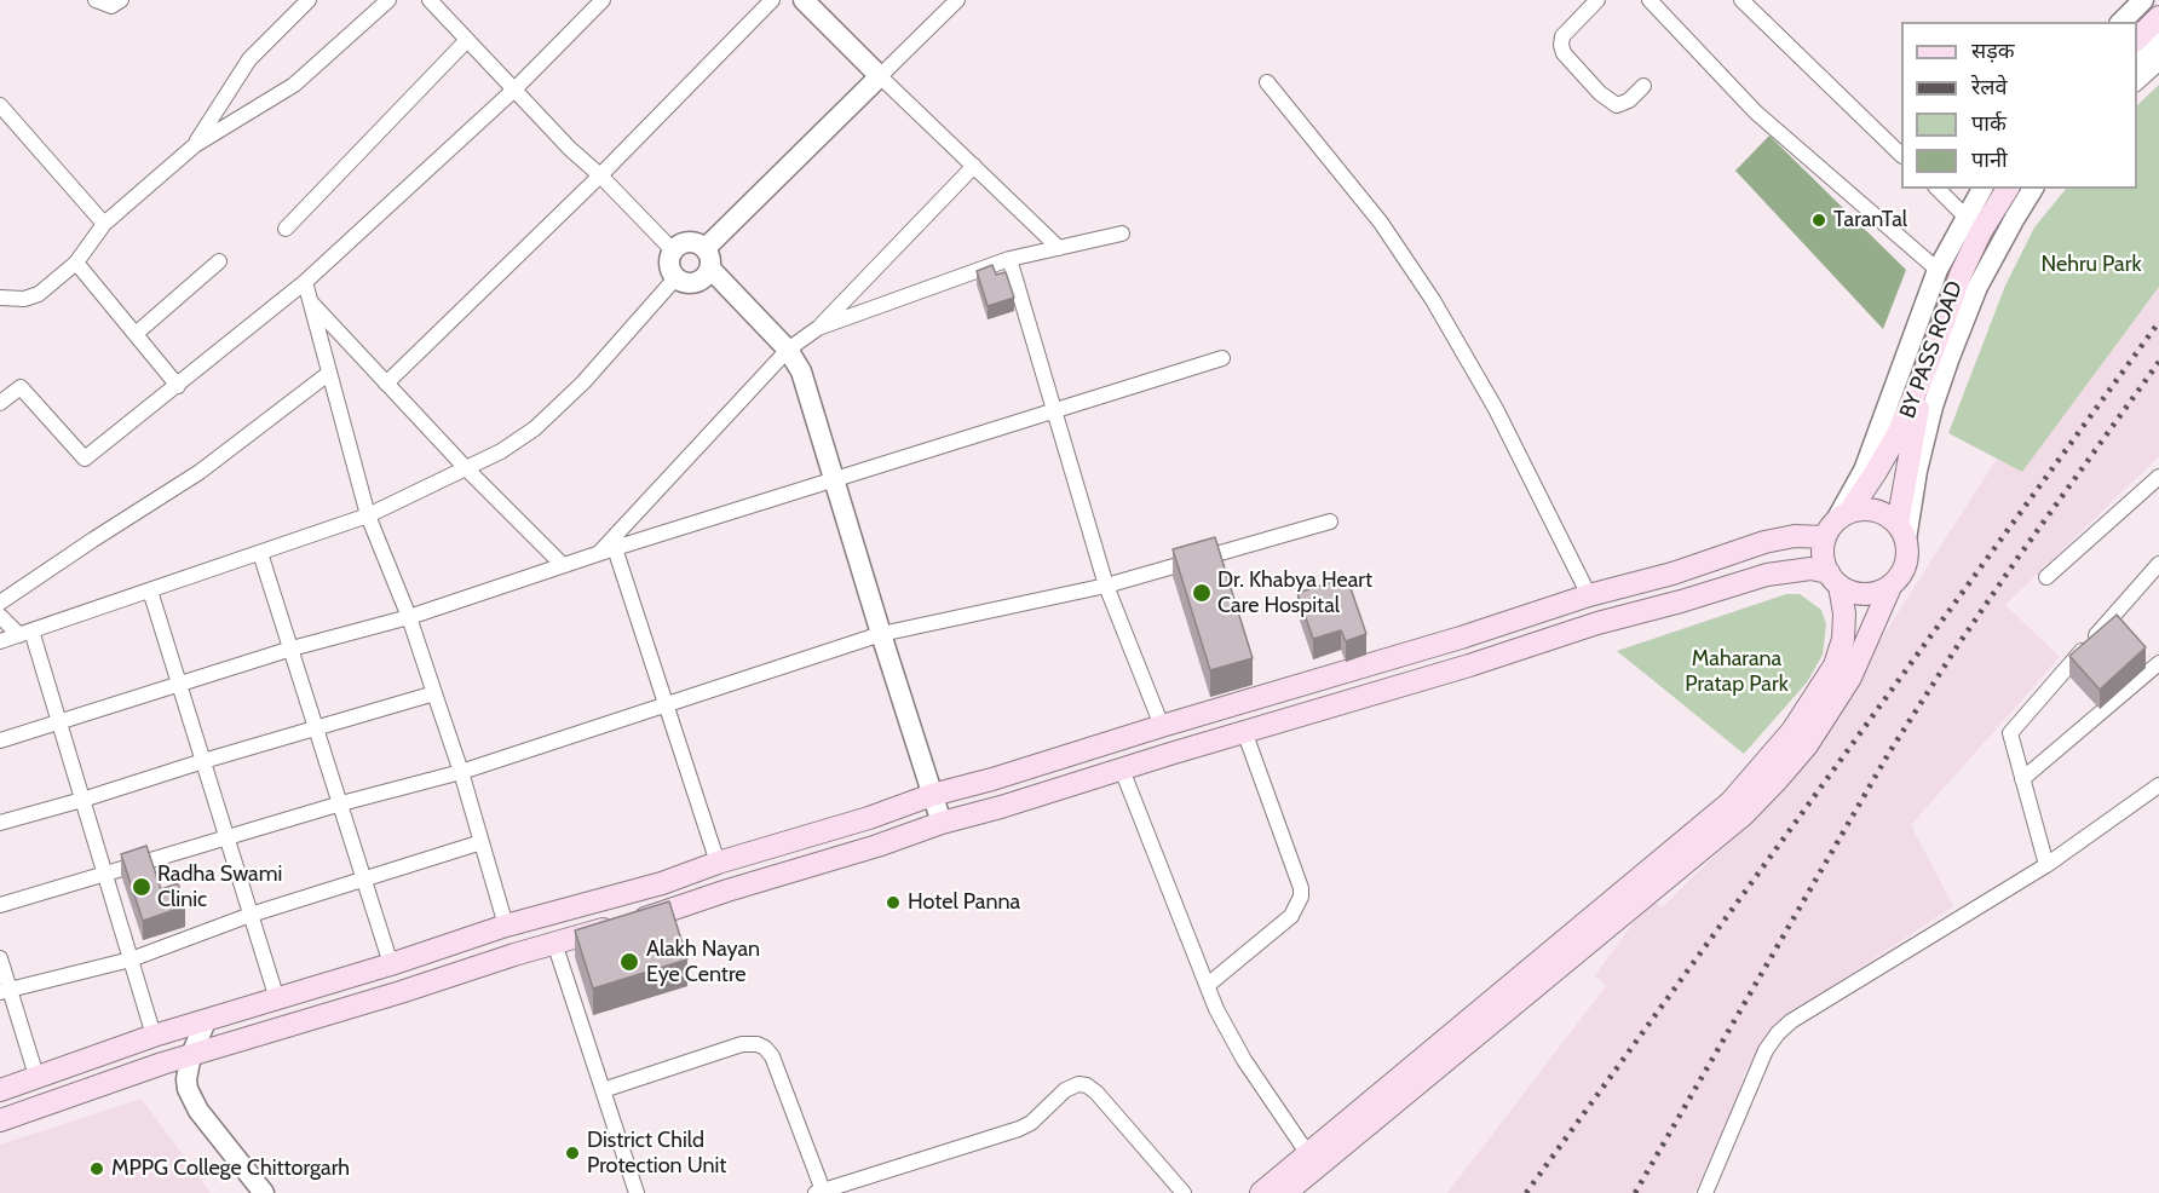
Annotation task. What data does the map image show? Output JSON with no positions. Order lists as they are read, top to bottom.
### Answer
{
  "streets": {
    "street": ["BY PASS ROAD"]
  },
  "parks": ["Nehru Park", "Maharana Pratap Park"],
  "places": [
    "TaranTal",
    "Dr. Khabya Heart Care Hospital",
    "Radha Swami Clinic",
    "Hotel Panna",
    "Alakh Nayan Eye Centre",
    "District Child Protection Unit",
    "MPPG College Chittorgarh"
  ],
  "legend": [
    "सड़क",
    "रेलवे",
    "पार्क",
    "पानी"
  ]
}
